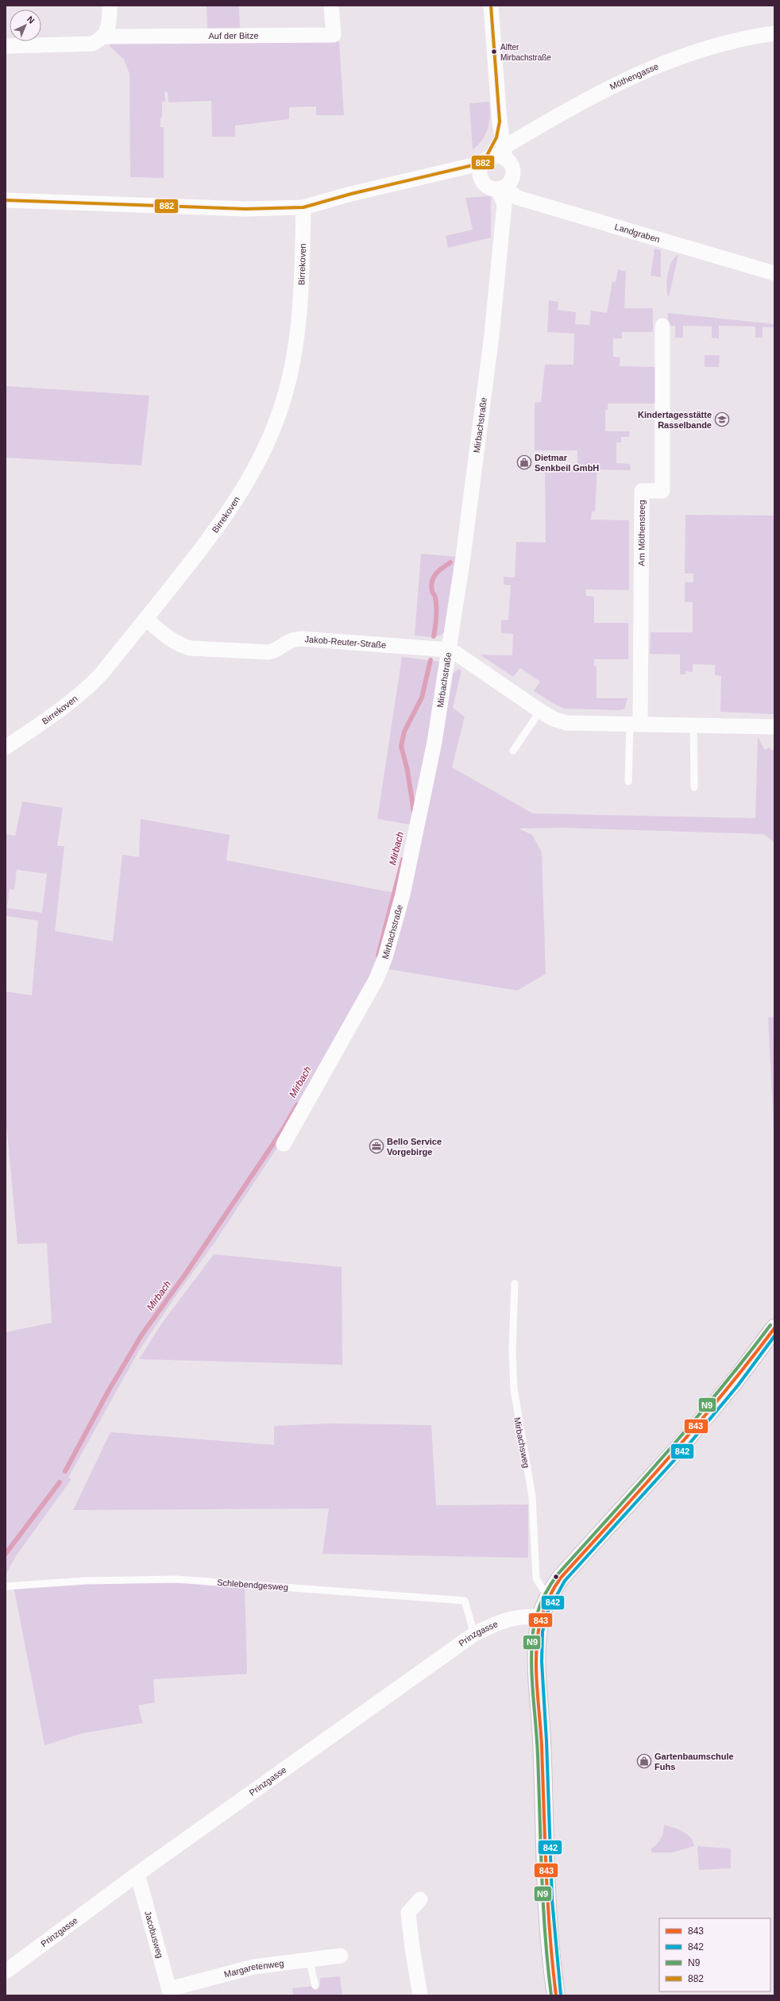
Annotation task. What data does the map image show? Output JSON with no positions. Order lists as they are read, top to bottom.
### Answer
{
  "streets": {
    "street": [
      "Auf der Bitze",
      "Möthengasse",
      "Landgraben",
      "Birrekoven",
      "Mirbachstraße",
      "Am Möthensteeg",
      "Jakob-Reuter-Straße",
      "Prinzgasse",
      "Jacobusweg",
      "Margaretenweg"
    ],
    "lane": ["Mirbachsweg", "Schlebendgesweg"]
  },
  "crossings": [
    ["Möthengasse", "Landgraben"],
    ["Möthengasse", "Mirbachstraße"],
    ["Landgraben", "Mirbachstraße"],
    ["Birrekoven", "Jakob-Reuter-Straße"],
    ["Mirbachstraße", "Jakob-Reuter-Straße"],
    ["Am Möthensteeg", "Jakob-Reuter-Straße"],
    ["Schlebendgesweg", "Prinzgasse"],
    ["Prinzgasse", "Jacobusweg"],
    ["Jacobusweg", "Margaretenweg"]
  ],
  "water": ["Mirbach"],
  "places": {
    "other": ["Alfter Mirbachstraße"],
    "school or university": ["Kindertagesstätte Rasselbande"],
    "shop": ["Dietmar Senkbeil GmbH", "Gartenbaumschule Fuhs"],
    "office": ["Bello Service Vorgebirge"]
  },
  "lines": [
    "transit line 882",
    "transit line N9",
    "transit line 843",
    "transit line 842"
  ],
  "legend": [
    "843",
    "842",
    "N9",
    "882"
  ],
  "north": "top right"
}
